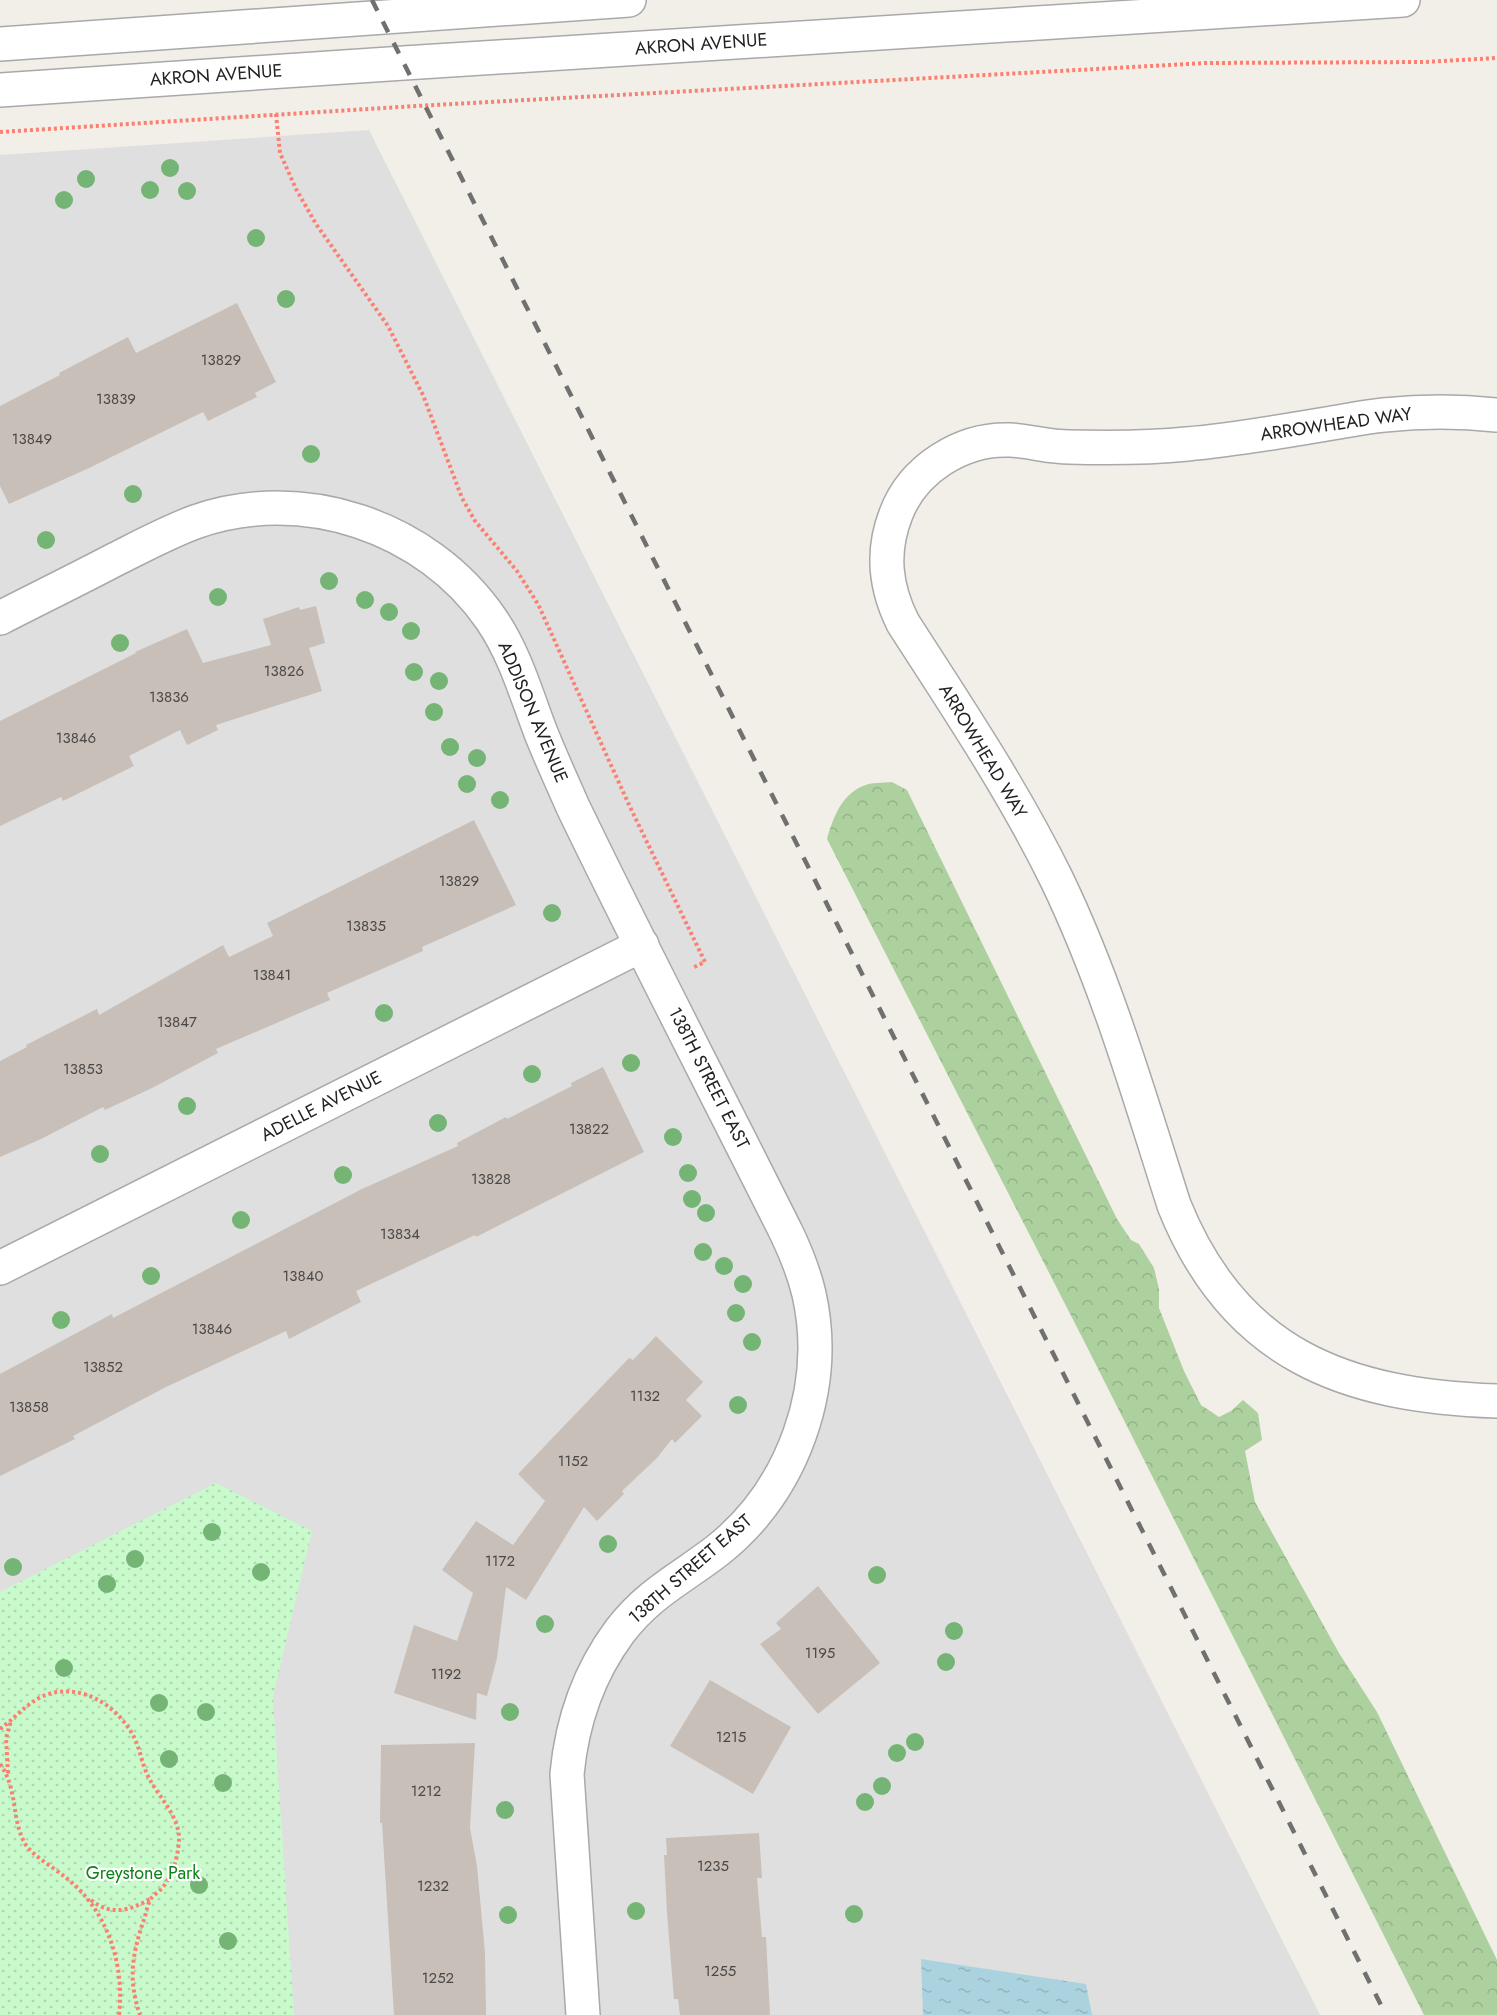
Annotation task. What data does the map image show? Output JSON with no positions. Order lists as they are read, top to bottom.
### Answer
{
  "streets": {
    "street": [
      "AKRON AVENUE",
      "ARROWHEAD WAY",
      "ADDISON AVENUE",
      "138TH STREET EAST",
      "ADELLE AVENUE"
    ]
  },
  "crossings": [
    ["ADDISON AVENUE", "138TH STREET EAST"],
    ["ADDISON AVENUE", "ADELLE AVENUE"],
    ["138TH STREET EAST", "ADELLE AVENUE"]
  ],
  "parks": ["Greystone Park"],
  "house_numbers": [
    "13829",
    "13839",
    "13849",
    "13826",
    "13836",
    "13846",
    "13829",
    "13835",
    "13841",
    "13847",
    "13853",
    "13822",
    "13828",
    "13834",
    "13840",
    "13846",
    "13852",
    "1132",
    "13858",
    "1152",
    "1172",
    "1195",
    "1192",
    "1215",
    "1212",
    "1235",
    "1232",
    "1255",
    "1252"
  ]
}
